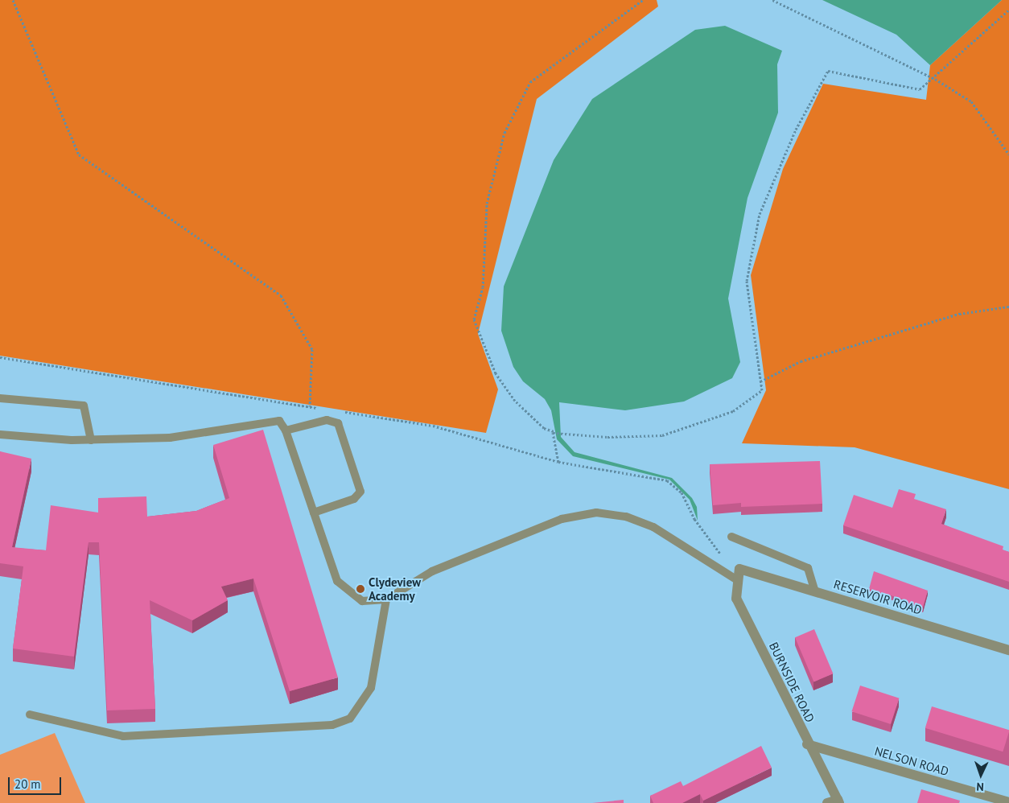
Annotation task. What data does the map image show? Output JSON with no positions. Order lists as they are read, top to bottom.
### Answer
{
  "streets": {
    "street": ["RESERVOIR ROAD", "BURNSIDE ROAD", "NELSON ROAD"]
  },
  "crossings": [
    ["RESERVOIR ROAD", "BURNSIDE ROAD"],
    ["BURNSIDE ROAD", "NELSON ROAD"]
  ],
  "places": ["Clydeview Academy"],
  "scale_bar": "20 m",
  "north": "bottom"
}
